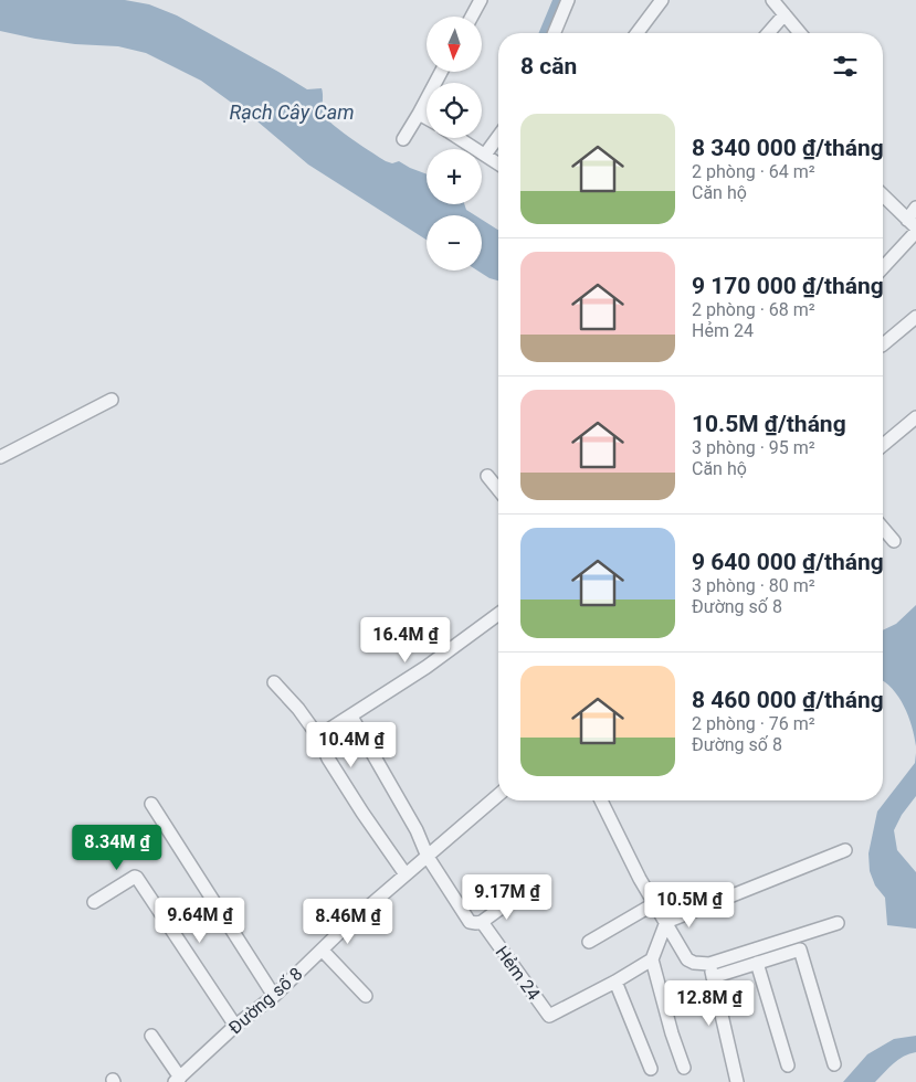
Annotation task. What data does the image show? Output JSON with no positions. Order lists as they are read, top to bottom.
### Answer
{
  "streets": {
    "street": ["Hẻm 24", "Đường số 8"]
  },
  "crossings": [
    ["Hẻm 24", "Đường số 8"]
  ],
  "water": ["Rạch Cây Cam"],
  "north": "bottom",
  "page": {
    "map_buttons": ["+", "−"],
    "heading": "8 căn",
    "list": [
      {
        "name": "8 340 000 ₫/tháng",
        "note": "2 phòng · 64 m² · Căn hộ"
      },
      {
        "name": "9 170 000 ₫/tháng",
        "note": "2 phòng · 68 m² · Hẻm 24"
      },
      {
        "name": "10.5M ₫/tháng",
        "note": "3 phòng · 95 m² · Căn hộ"
      },
      {
        "name": "9 640 000 ₫/tháng",
        "note": "3 phòng · 80 m² · Đường số 8"
      },
      {
        "name": "8 460 000 ₫/tháng",
        "note": "2 phòng · 76 m² · Đường số 8"
      }
    ],
    "price": [
      "16.4M ₫",
      "10.4M ₫",
      "8.34M ₫",
      "9.17M ₫",
      "10.5M ₫",
      "9.64M ₫",
      "8.46M ₫",
      "12.8M ₫"
    ]
  }
}
